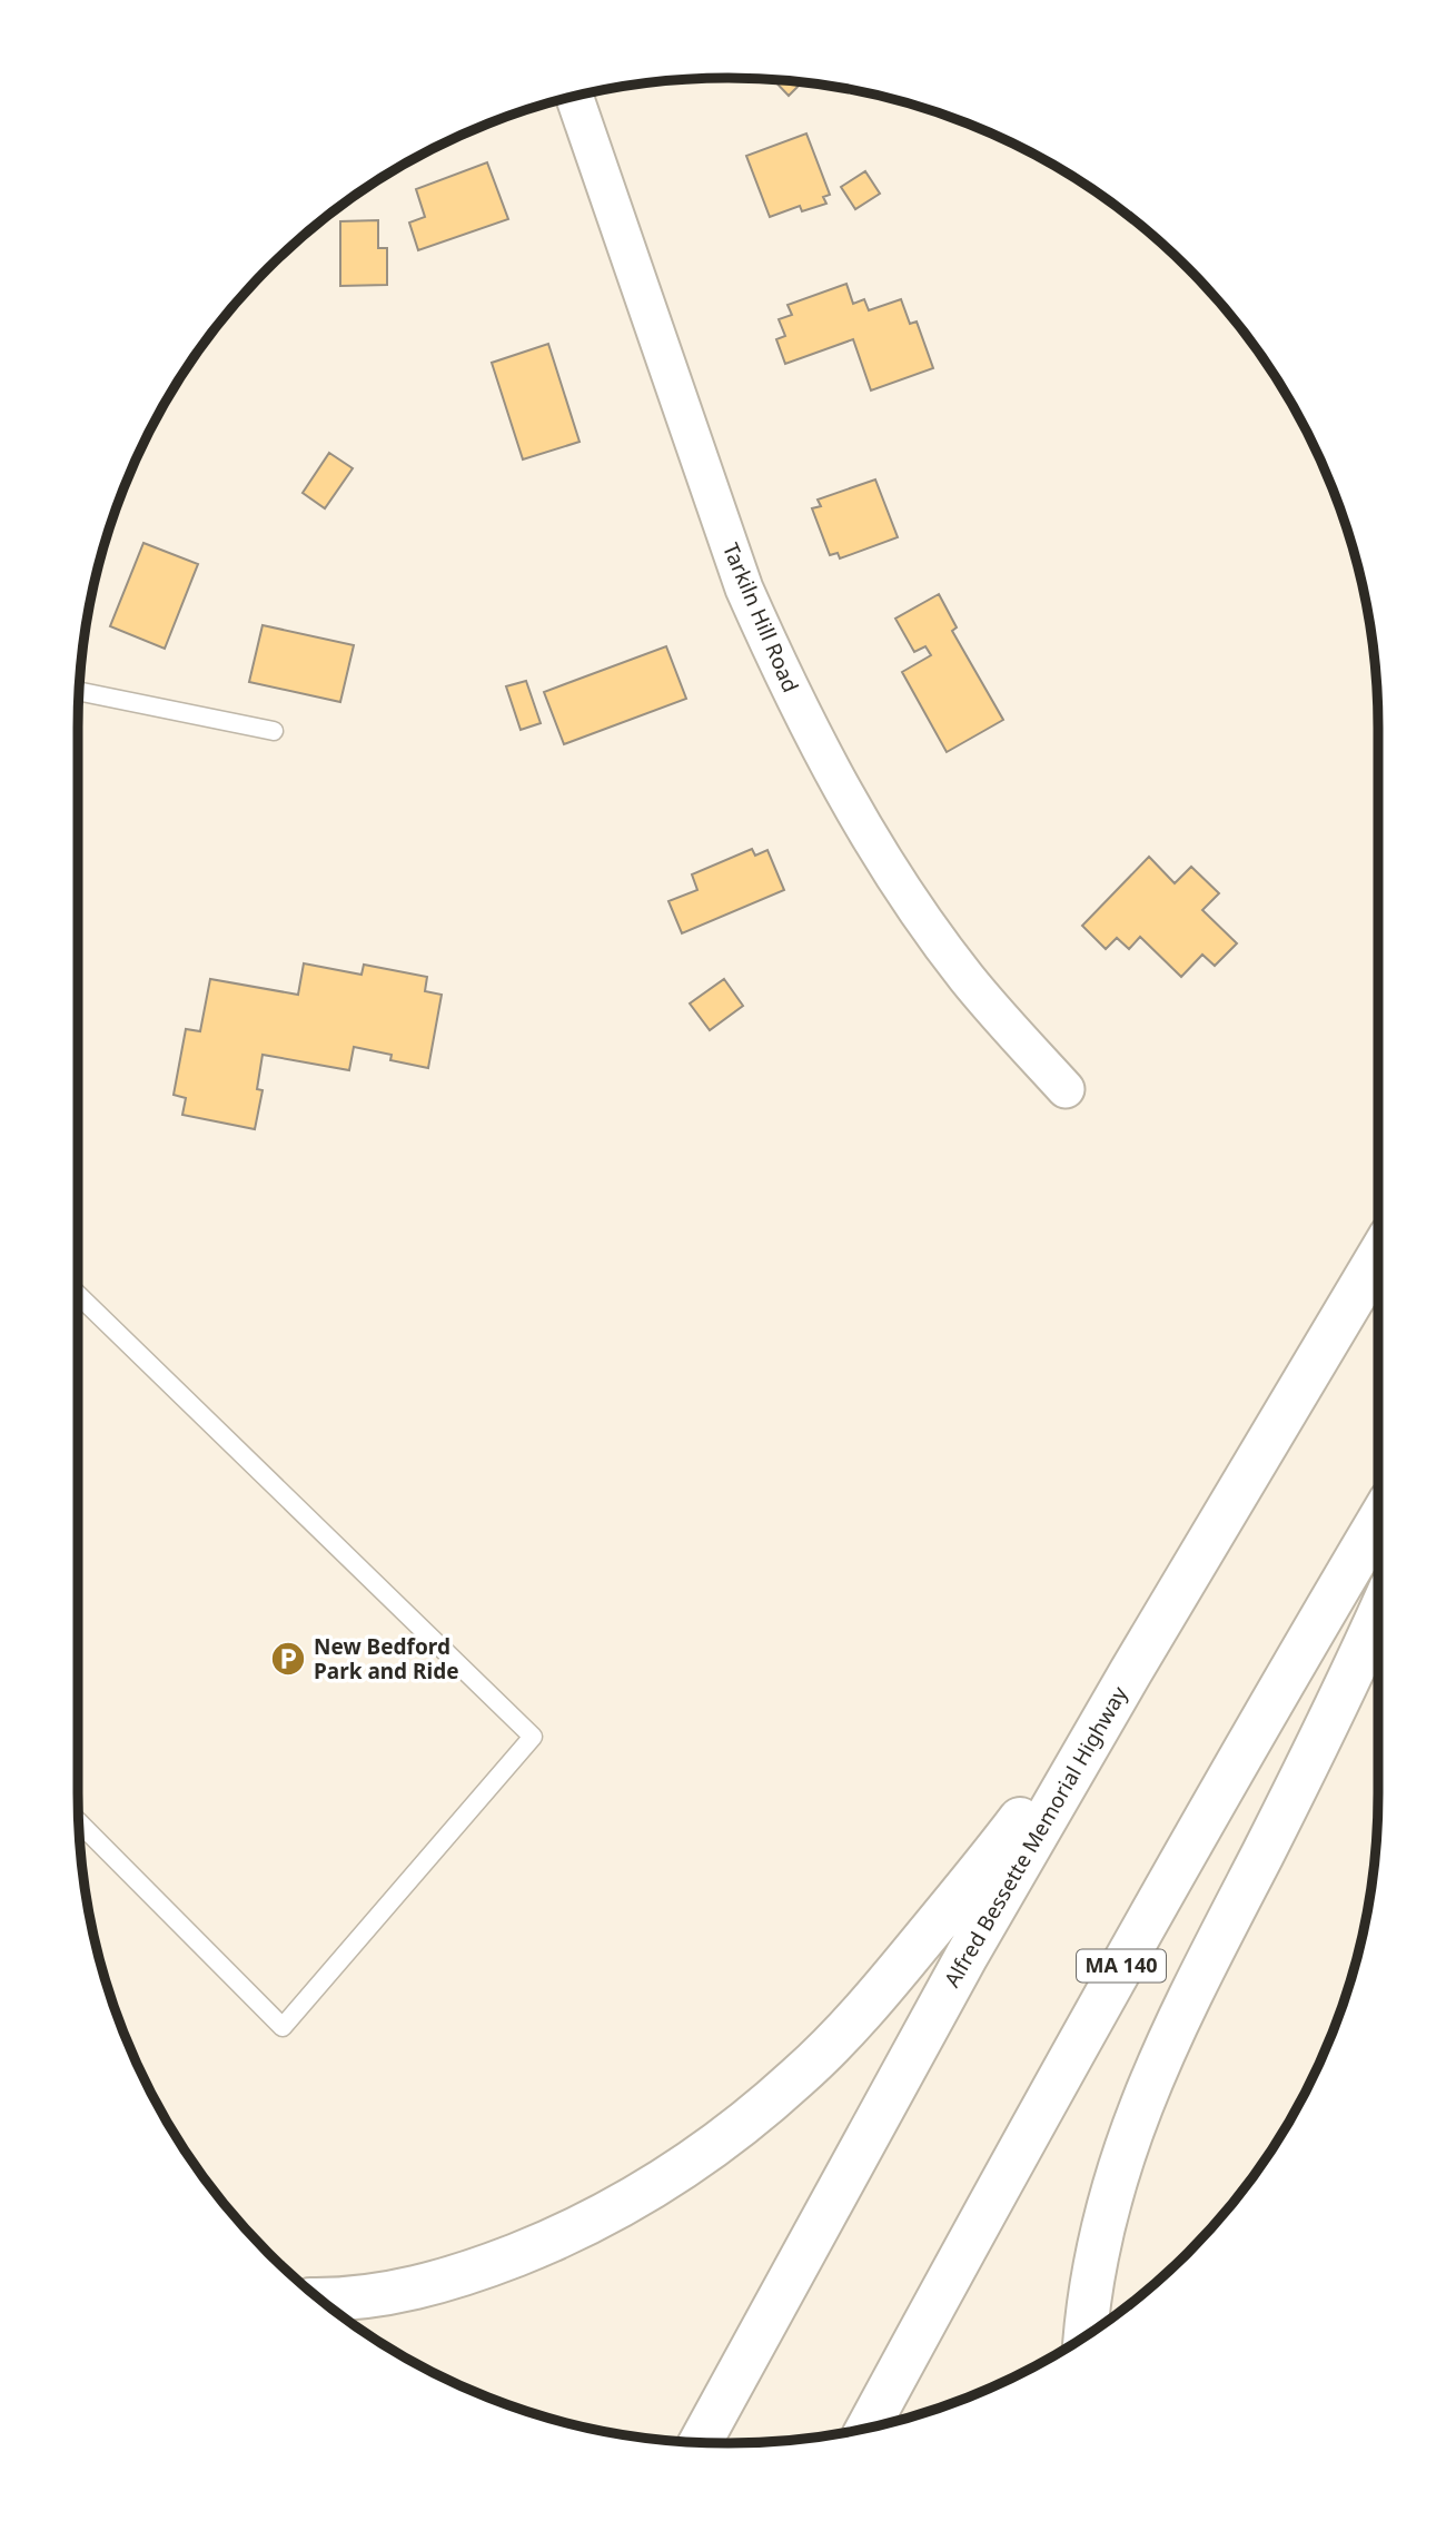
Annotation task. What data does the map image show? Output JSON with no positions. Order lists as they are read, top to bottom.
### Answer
{
  "streets": {
    "highway": ["Alfred Bessette Memorial Highway", "MA 140"],
    "street": ["Tarkiln Hill Road"]
  },
  "places": {
    "parking": ["New Bedford Park and Ride"]
  }
}
